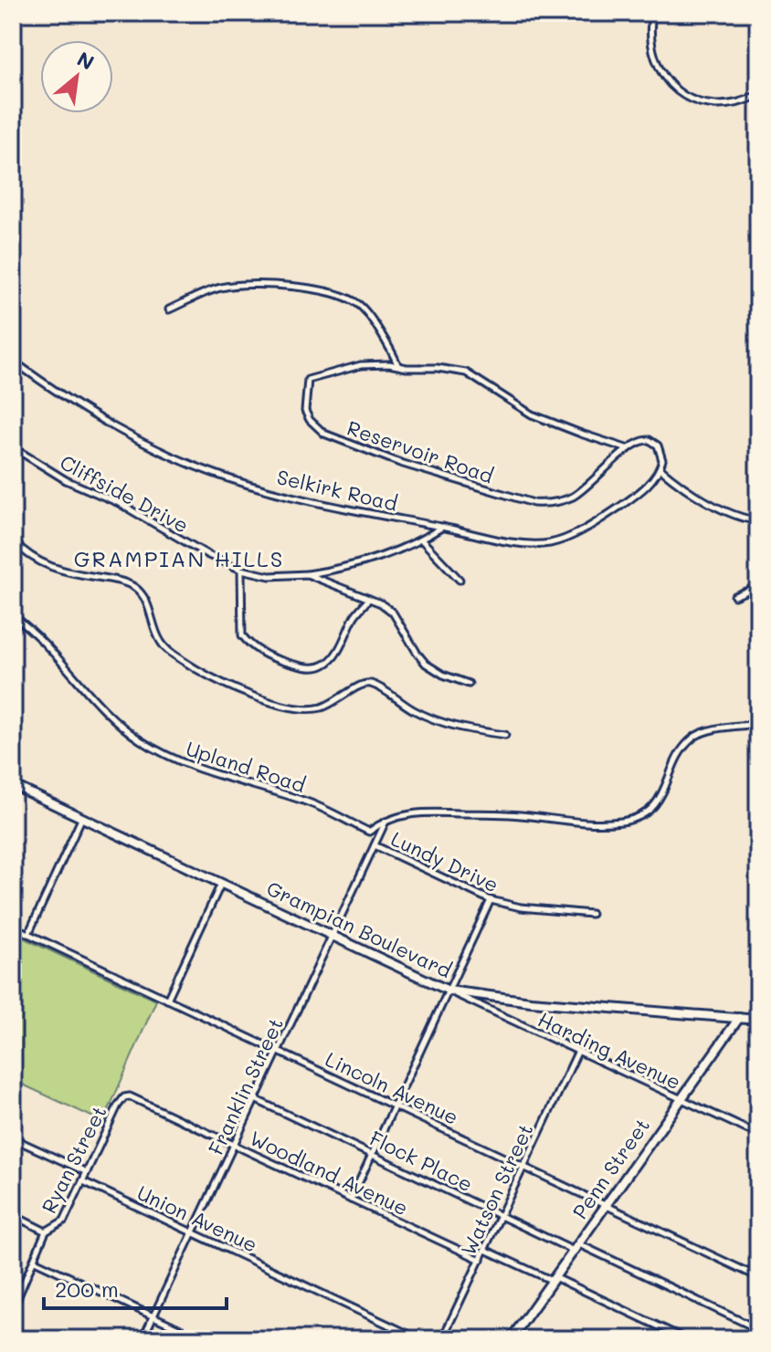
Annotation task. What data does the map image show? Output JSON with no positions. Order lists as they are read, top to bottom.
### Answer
{
  "streets": {
    "street": [
      "Reservoir Road",
      "Selkirk Road",
      "Cliffside Drive",
      "Upland Road",
      "Lundy Drive",
      "Grampian Boulevard",
      "Harding Avenue",
      "Franklin Street",
      "Lincoln Avenue",
      "Ryan Street",
      "Flock Place",
      "Penn Street",
      "Woodland Avenue",
      "Watson Street",
      "Union Avenue"
    ]
  },
  "crossings": [
    ["Reservoir Road", "Selkirk Road"],
    ["Lundy Drive", "Franklin Street"],
    ["Grampian Boulevard", "Harding Avenue"],
    ["Grampian Boulevard", "Franklin Street"],
    ["Grampian Boulevard", "Penn Street"],
    ["Harding Avenue", "Penn Street"],
    ["Harding Avenue", "Watson Street"],
    ["Franklin Street", "Lincoln Avenue"],
    ["Franklin Street", "Flock Place"],
    ["Franklin Street", "Woodland Avenue"],
    ["Franklin Street", "Union Avenue"],
    ["Lincoln Avenue", "Penn Street"],
    ["Lincoln Avenue", "Watson Street"],
    ["Ryan Street", "Woodland Avenue"],
    ["Ryan Street", "Union Avenue"],
    ["Flock Place", "Penn Street"],
    ["Flock Place", "Watson Street"],
    ["Woodland Avenue", "Watson Street"]
  ],
  "districts": ["GRAMPIAN HILLS"],
  "scale_bar": "200 m",
  "north": "top right"
}
